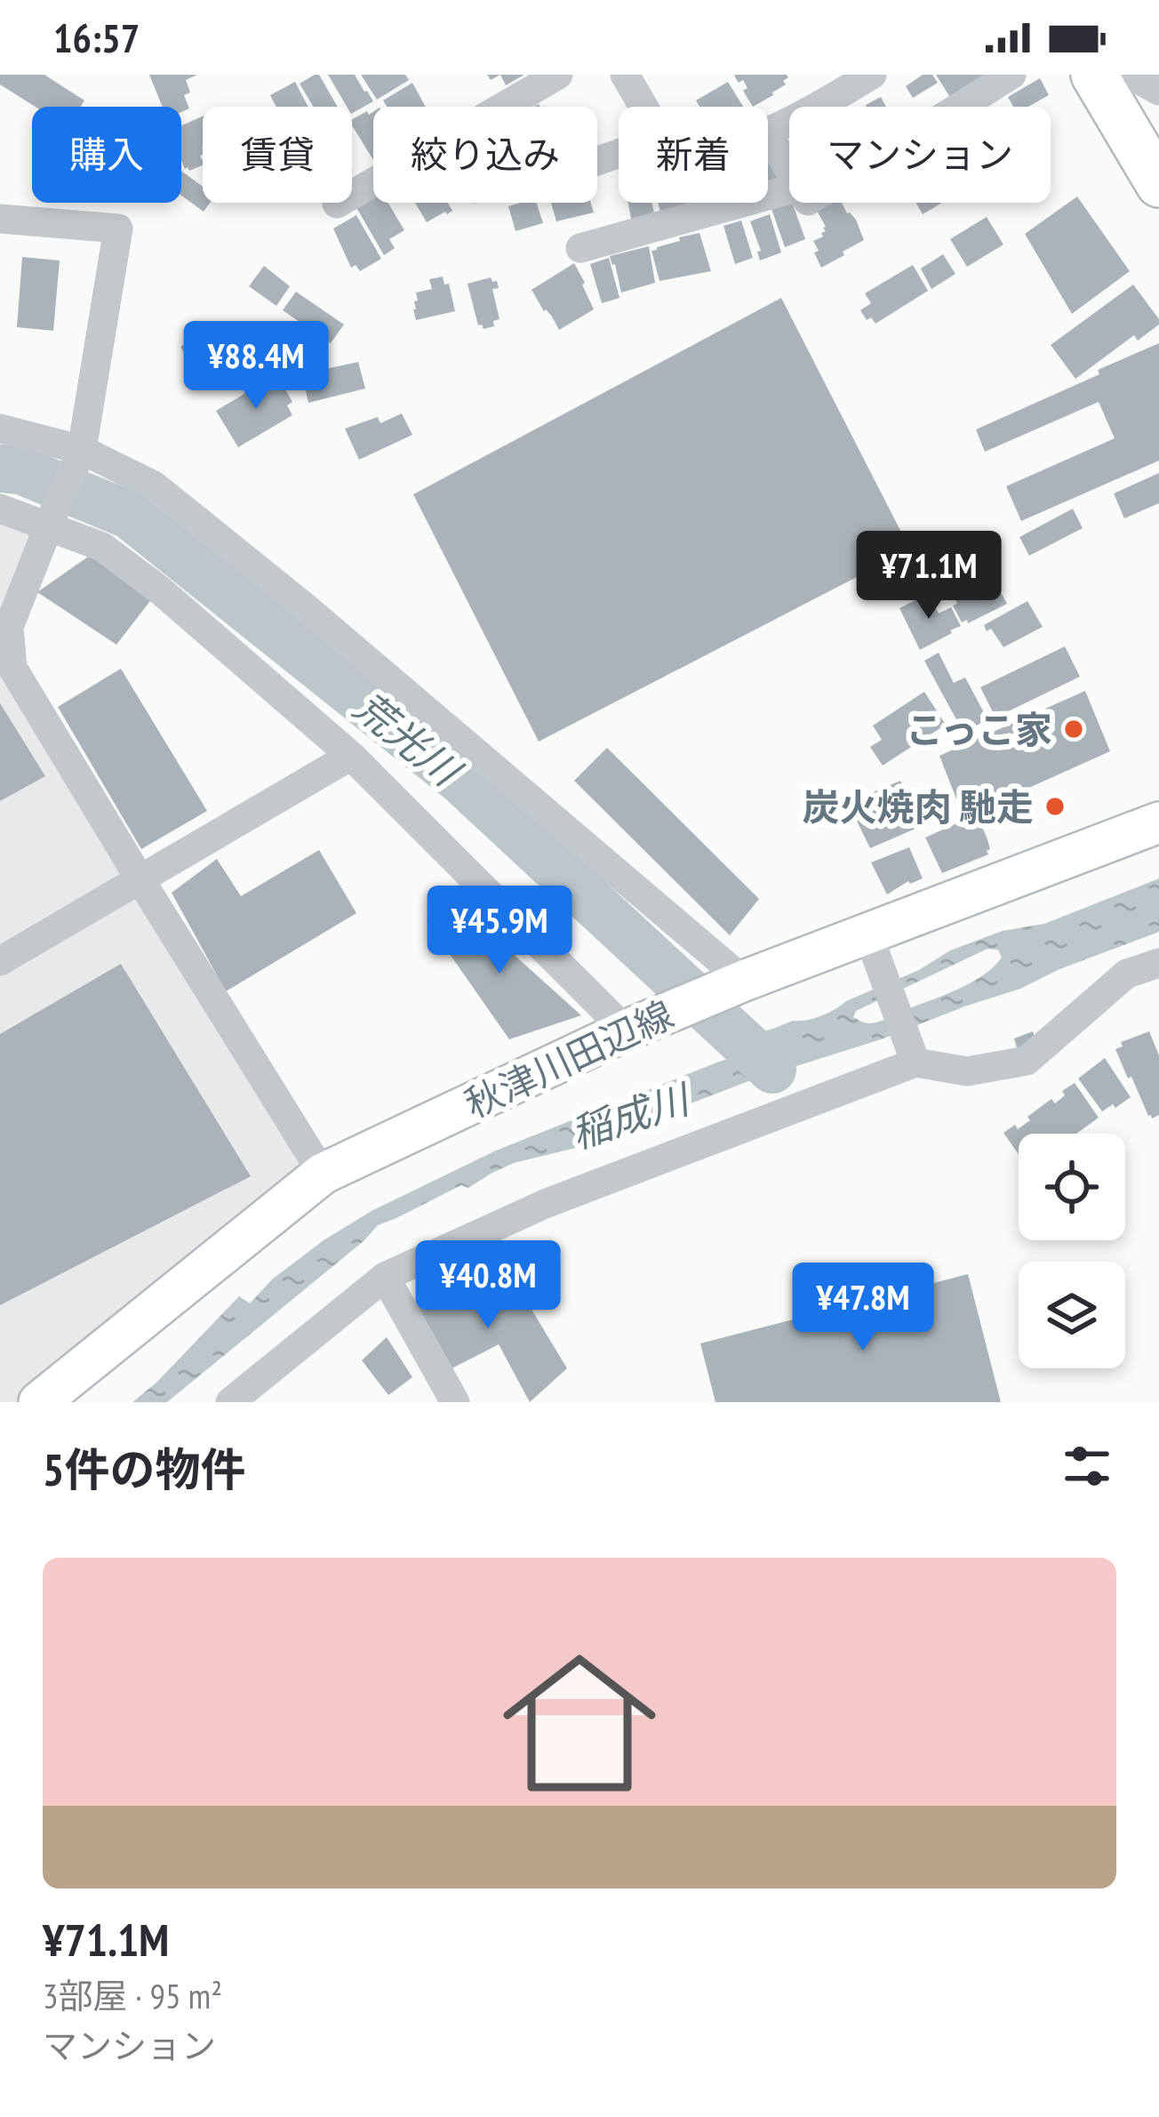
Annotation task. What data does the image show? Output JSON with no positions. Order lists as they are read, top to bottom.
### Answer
{
  "streets": {
    "main road": ["秋津川田辺線"]
  },
  "water": ["荒光川", "稲成川"],
  "places": ["こっこ家", "炭火焼肉 馳走"],
  "page": {
    "status": "16:57",
    "chip": [
      "購入",
      "賃貸",
      "絞り込み",
      "新着",
      "マンション"
    ],
    "price": [
      "¥88.4M",
      "¥71.1M",
      "¥45.9M",
      "¥40.8M",
      "¥47.8M"
    ],
    "heading": "5件の物件",
    "list": [
      {
        "name": "¥71.1M",
        "note": "3部屋 · 95 m² · マンション"
      }
    ]
  }
}
